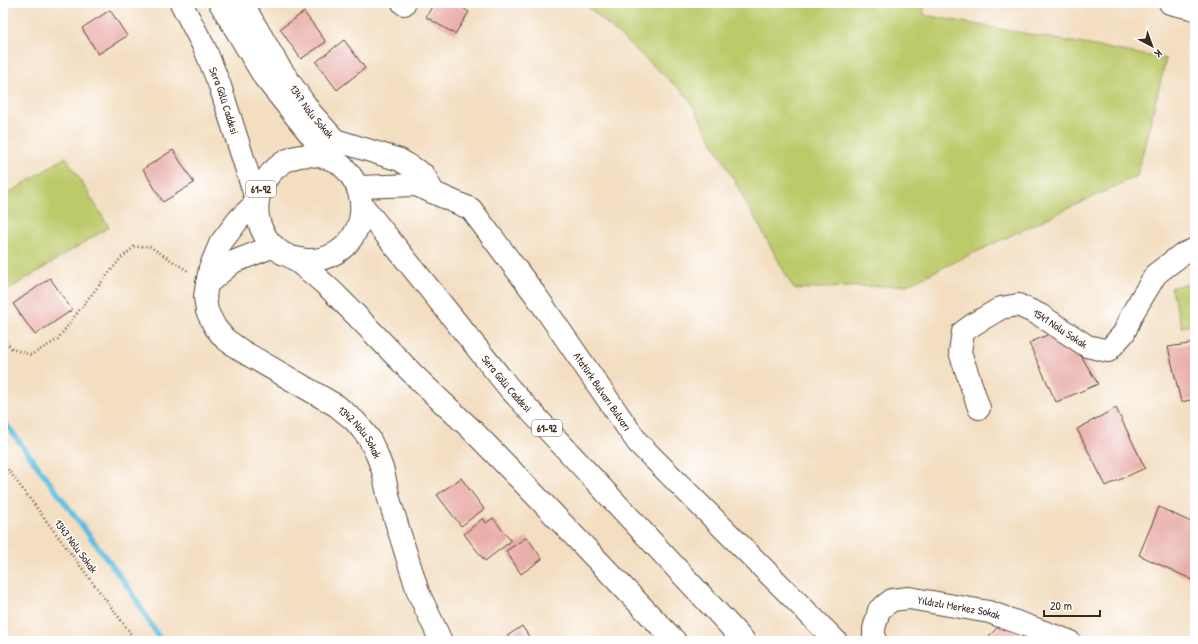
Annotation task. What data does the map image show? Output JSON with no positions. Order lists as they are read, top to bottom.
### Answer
{
  "streets": {
    "street": [
      "Sera Gölü Caddesi",
      "1347 Nolu Sokak",
      "61-92",
      "1541 Nolu Sokak",
      "Atatürk Bulvarı Bulvarı",
      "1342 Nolu Sokak",
      "Yıldızlı Merkez Sokak"
    ],
    "path": ["1343 Nolu Sokak"]
  },
  "crossings": [
    ["Sera Gölü Caddesi", "Atatürk Bulvarı Bulvarı"],
    ["Sera Gölü Caddesi", "1342 Nolu Sokak"],
    ["1347 Nolu Sokak", "Atatürk Bulvarı Bulvarı"],
    ["Atatürk Bulvarı Bulvarı", "1342 Nolu Sokak"]
  ],
  "scale_bar": "20 m",
  "north": "bottom right"
}
